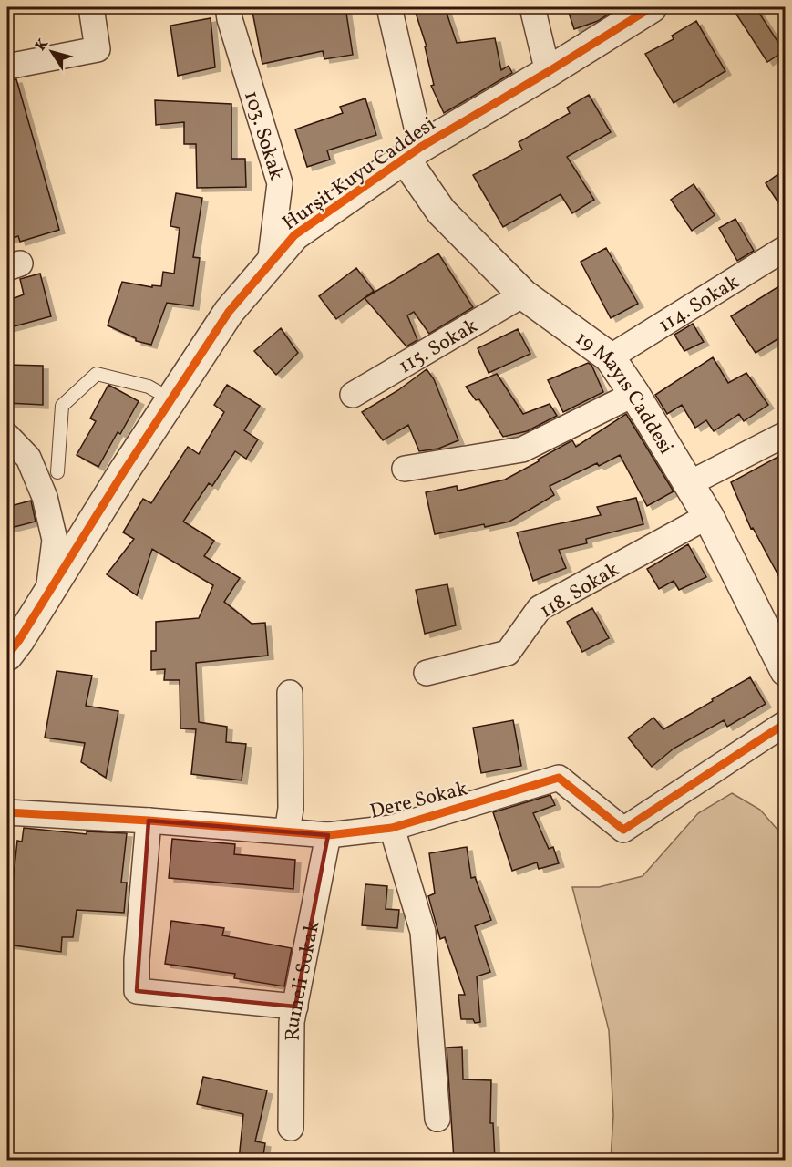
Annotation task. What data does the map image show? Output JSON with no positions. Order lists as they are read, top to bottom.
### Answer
{
  "streets": {
    "street": [
      "103. Sokak",
      "Hurşit Kuyu Caddesi",
      "114. Sokak",
      "115. Sokak",
      "19 Mayıs Caddesi",
      "118. Sokak",
      "Dere Sokak",
      "Rumeli Sokak"
    ]
  },
  "crossings": [
    ["103. Sokak", "Hurşit Kuyu Caddesi"],
    ["Hurşit Kuyu Caddesi", "19 Mayıs Caddesi"],
    ["114. Sokak", "19 Mayıs Caddesi"],
    ["115. Sokak", "19 Mayıs Caddesi"],
    ["19 Mayıs Caddesi", "118. Sokak"],
    ["Dere Sokak", "Rumeli Sokak"]
  ],
  "north": "top left"
}
